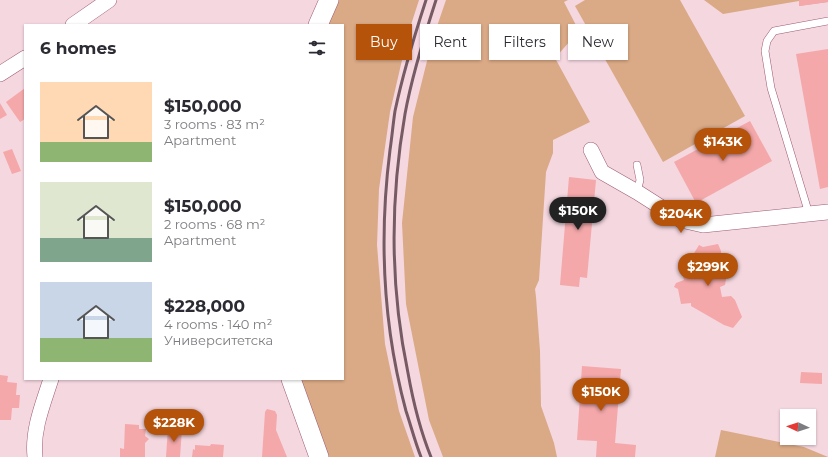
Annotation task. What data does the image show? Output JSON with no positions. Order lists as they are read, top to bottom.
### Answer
{
  "north": "left",
  "page": {
    "chip": [
      "Buy",
      "Rent",
      "Filters",
      "New"
    ],
    "heading": "6 homes",
    "list": [
      {
        "name": "$150,000",
        "note": "3 rooms · 83 m² · Apartment"
      },
      {
        "name": "$150,000",
        "note": "2 rooms · 68 m² · Apartment"
      },
      {
        "name": "$228,000",
        "note": "4 rooms · 140 m² · Университетска"
      }
    ],
    "price": [
      "$143K",
      "$150K",
      "$204K",
      "$299K",
      "$150K",
      "$228K"
    ]
  }
}
